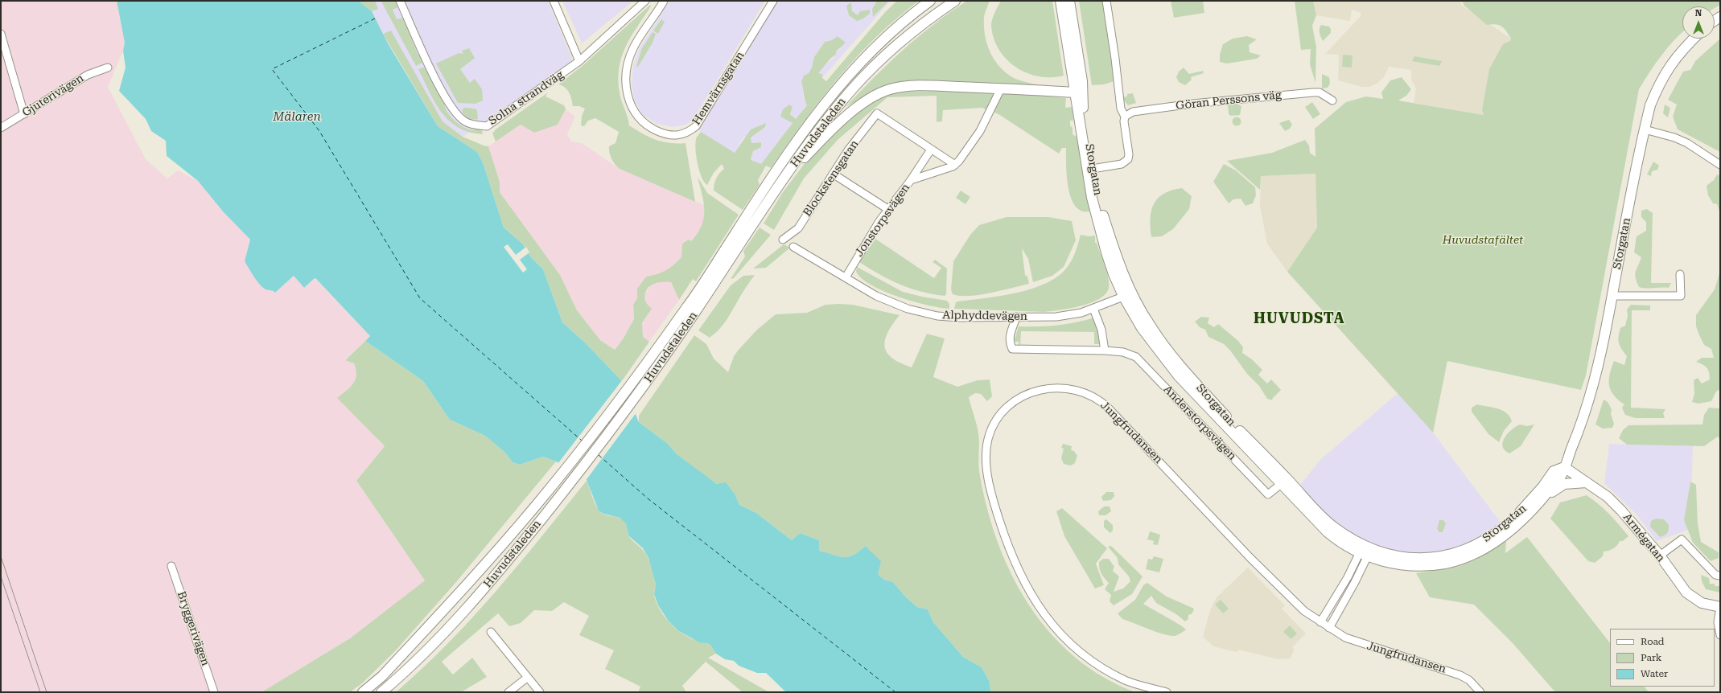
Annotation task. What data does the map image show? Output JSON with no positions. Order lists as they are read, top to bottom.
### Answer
{
  "streets": {
    "main road": ["Huvudstaleden", "Storgatan", "Armégatan"],
    "street": [
      "Hemvärnsgatan",
      "Gjuterivägen",
      "Solna strandväg",
      "Göran Perssons väg",
      "Blockstensgatan",
      "Jonstorpsvägen",
      "Alphyddevägen",
      "Anderstorpsvägen",
      "Jungfrudansen",
      "Bryggerivägen"
    ]
  },
  "crossings": [
    ["Storgatan", "Alphyddevägen"],
    ["Storgatan", "Anderstorpsvägen"],
    ["Storgatan", "Armégatan"],
    ["Blockstensgatan", "Jonstorpsvägen"],
    ["Jonstorpsvägen", "Alphyddevägen"],
    ["Alphyddevägen", "Anderstorpsvägen"]
  ],
  "districts": ["HUVUDSTA"],
  "water": ["Mälaren"],
  "parks": ["Huvudstafältet"],
  "legend": ["Road", "Park", "Water"],
  "north": "top"
}
